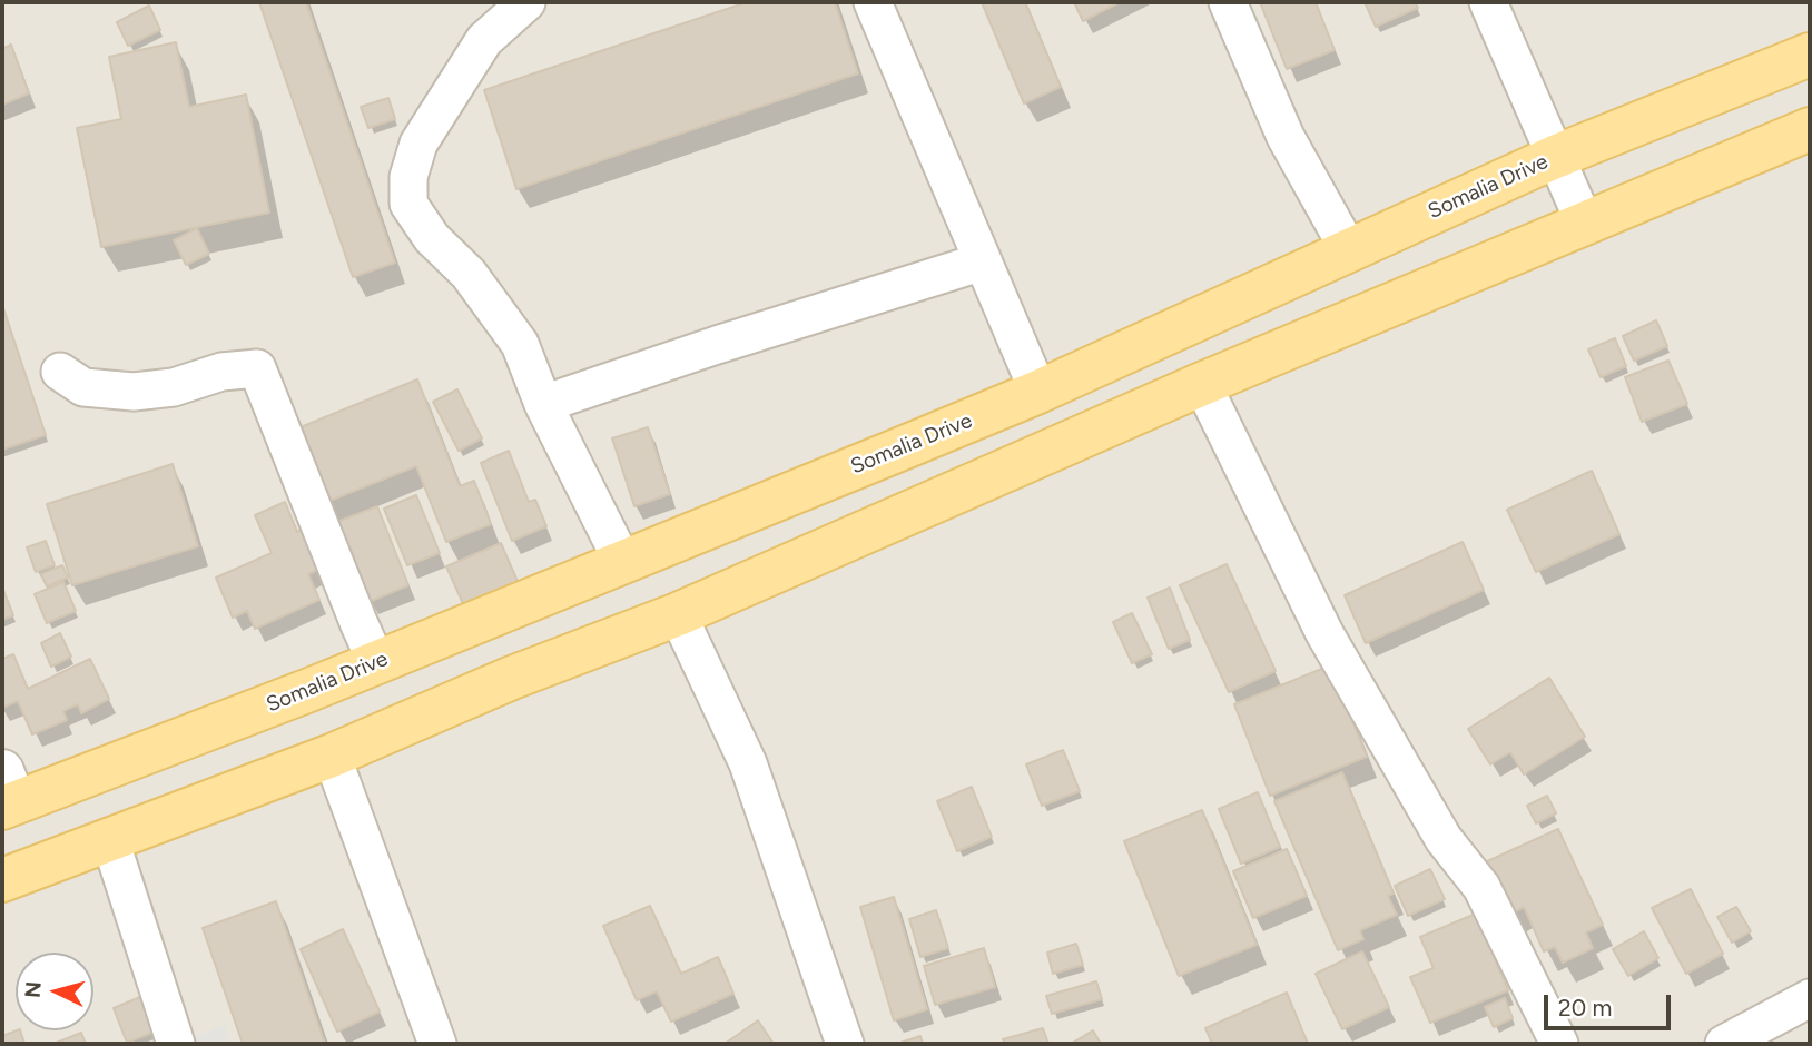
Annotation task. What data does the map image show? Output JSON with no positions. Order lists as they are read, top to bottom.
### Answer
{
  "streets": {
    "main road": ["Somalia Drive"]
  },
  "scale_bar": "20 m",
  "north": "left"
}
